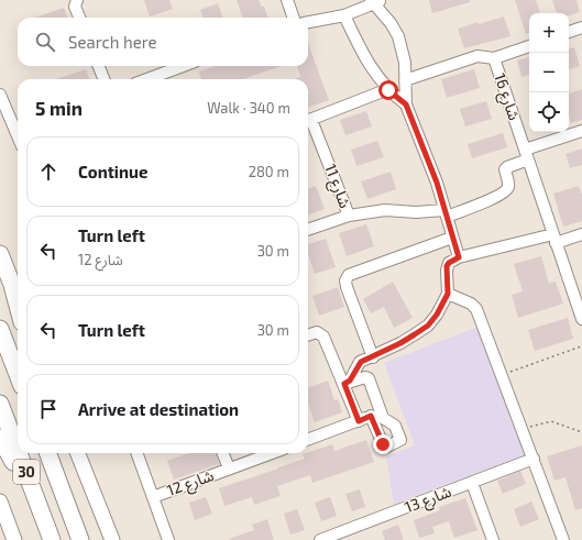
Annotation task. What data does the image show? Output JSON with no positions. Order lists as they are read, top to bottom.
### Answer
{
  "streets": {
    "highway": ["30"],
    "street": [
      "شارع 16",
      "شارع 11",
      "شارع 12",
      "شارع 13"
    ]
  },
  "page": {
    "map_buttons": ["+", "−"],
    "search": "Search here",
    "heading": ["5 min", "Walk · 340 m"],
    "list": [
      ["Continue", "280 m"],
      ["Turn left", "شارع 12", "30 m"],
      ["Turn left", "30 m"],
      "Arrive at destination"
    ]
  }
}
